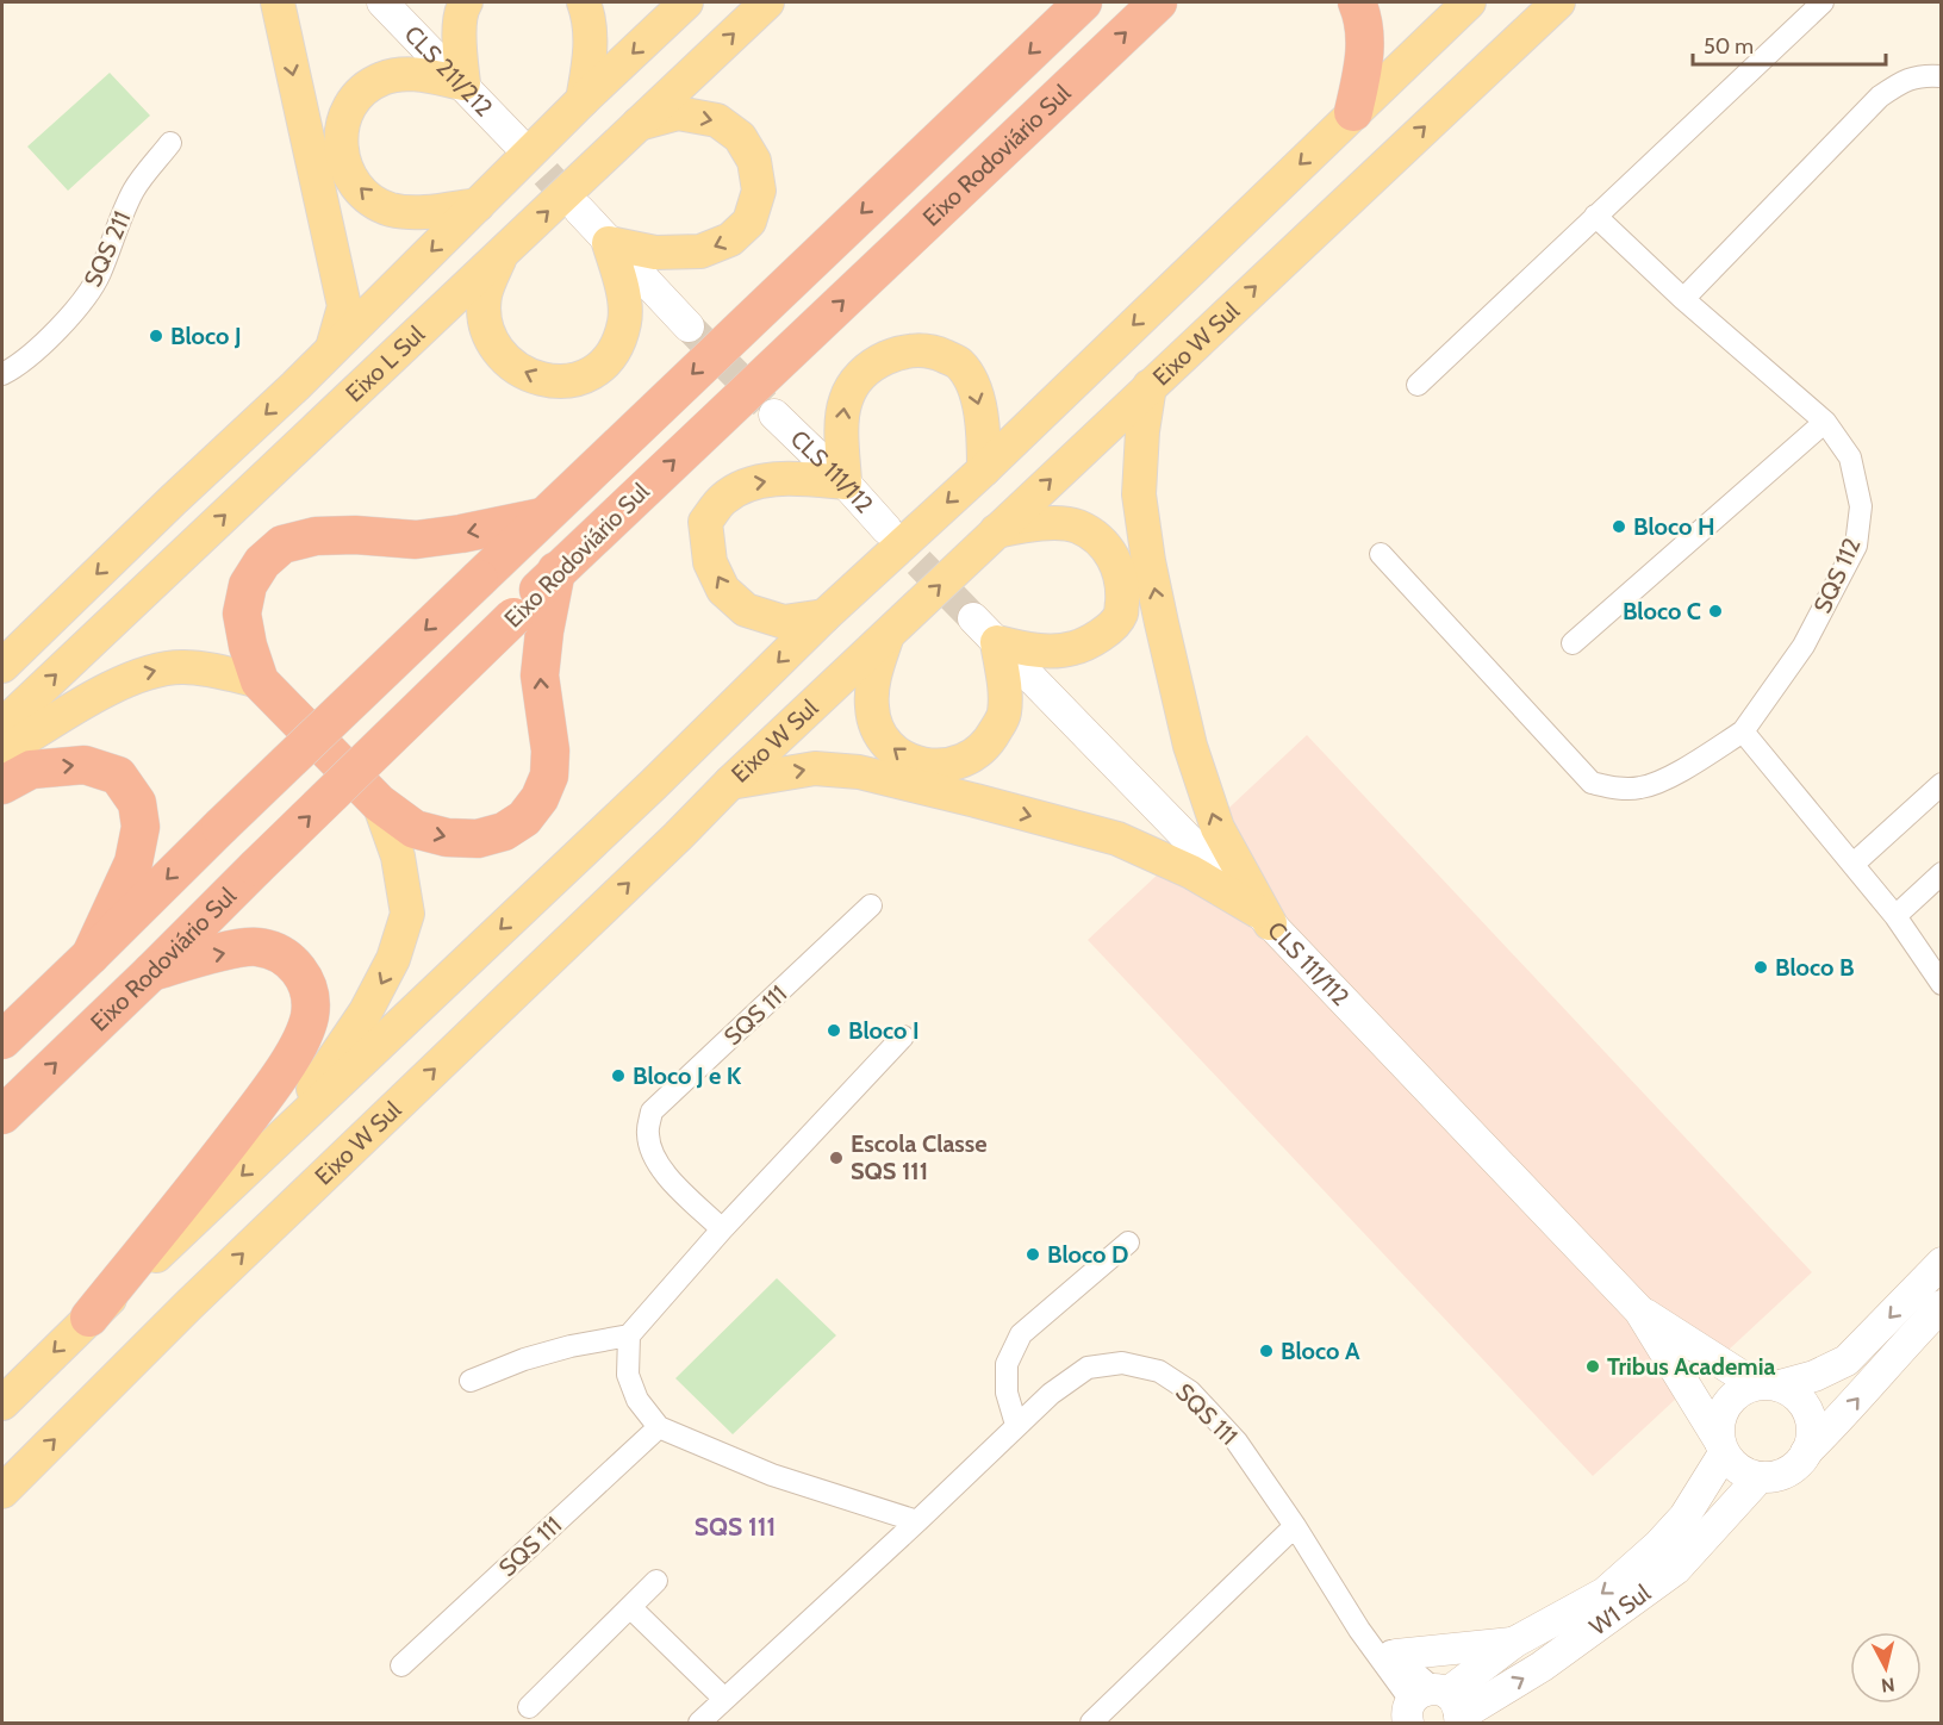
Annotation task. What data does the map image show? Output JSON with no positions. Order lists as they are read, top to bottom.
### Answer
{
  "streets": {
    "highway": ["Eixo Rodoviário Sul"],
    "main road": ["Eixo W Sul", "Eixo L Sul"],
    "street": [
      "CLS 211/212",
      "SQS 211",
      "CLS 111/112",
      "SQS 112",
      "SQS 111",
      "W1 Sul"
    ]
  },
  "crossings": [
    ["CLS 111/112", "W1 Sul"],
    ["SQS 111", "W1 Sul"]
  ],
  "districts": ["SQS 111"],
  "places": [
    "Bloco J",
    "Bloco H",
    "Bloco C",
    "Bloco B",
    "Bloco I",
    "Bloco J e K",
    "Escola Classe SQS 111",
    "Bloco D",
    "Bloco A",
    "Tribus Academia"
  ],
  "scale_bar": "50 m",
  "north": "bottom"
}
